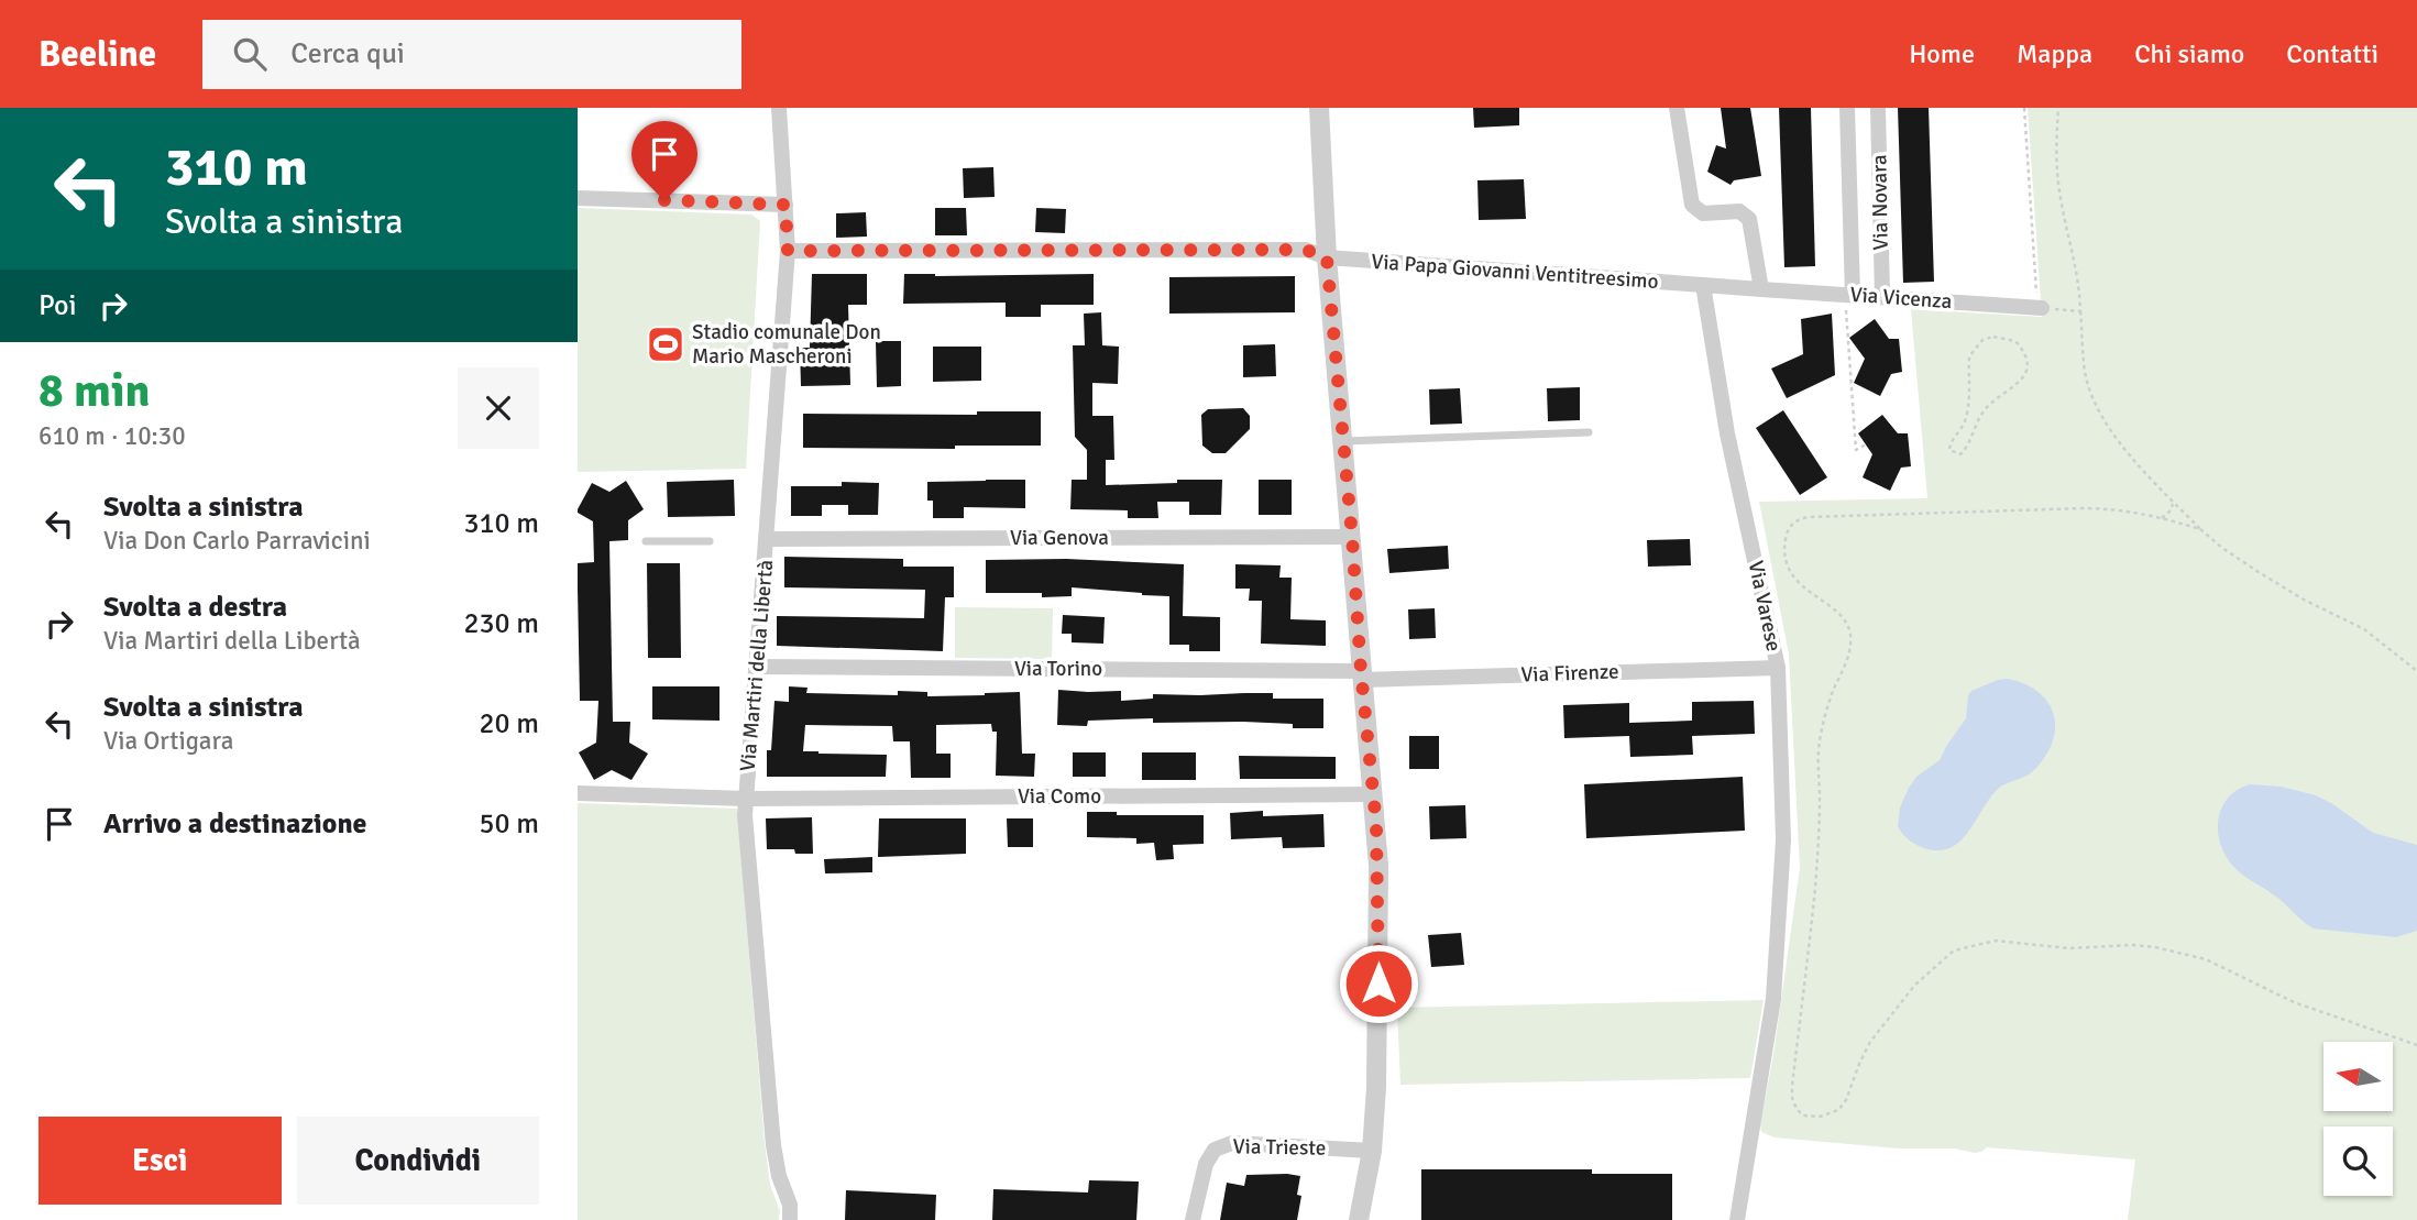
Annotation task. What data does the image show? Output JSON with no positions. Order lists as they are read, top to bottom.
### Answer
{
  "streets": {
    "street": [
      "Via Novara",
      "Via Papa Giovanni Ventitreesimo",
      "Via Vicenza",
      "Via Genova",
      "Via Varese",
      "Via Martiri della Libertà",
      "Via Torino",
      "Via Firenze",
      "Via Como",
      "Via Trieste"
    ]
  },
  "crossings": [
    ["Via Novara", "Via Vicenza"],
    ["Via Papa Giovanni Ventitreesimo", "Via Varese"],
    ["Via Papa Giovanni Ventitreesimo", "Via Martiri della Libertà"],
    ["Via Genova", "Via Martiri della Libertà"],
    ["Via Varese", "Via Firenze"],
    ["Via Martiri della Libertà", "Via Torino"],
    ["Via Martiri della Libertà", "Via Como"],
    ["Via Torino", "Via Firenze"]
  ],
  "places": {
    "sports": ["Stadio comunale Don Mario Mascheroni"]
  },
  "north": "left",
  "page": {
    "header": "Beeline",
    "search": "Cerca qui",
    "nav": [
      "Home",
      "Mappa",
      "Chi siamo",
      "Contatti"
    ],
    "turn": ["310 m", "Svolta a sinistra"],
    "then": "Poi",
    "heading": ["8 min", "610 m · 10:30"],
    "list": [
      {
        "name": "Svolta a sinistra",
        "note": "Via Don Carlo Parravicini",
        "value": "310 m"
      },
      {
        "name": "Svolta a destra",
        "note": "Via Martiri della Libertà",
        "value": "230 m"
      },
      {
        "name": "Svolta a sinistra",
        "note": "Via Ortigara",
        "value": "20 m"
      },
      {
        "name": "Arrivo a destinazione",
        "value": "50 m"
      }
    ],
    "buttons": ["Esci", "Condividi"]
  }
}
